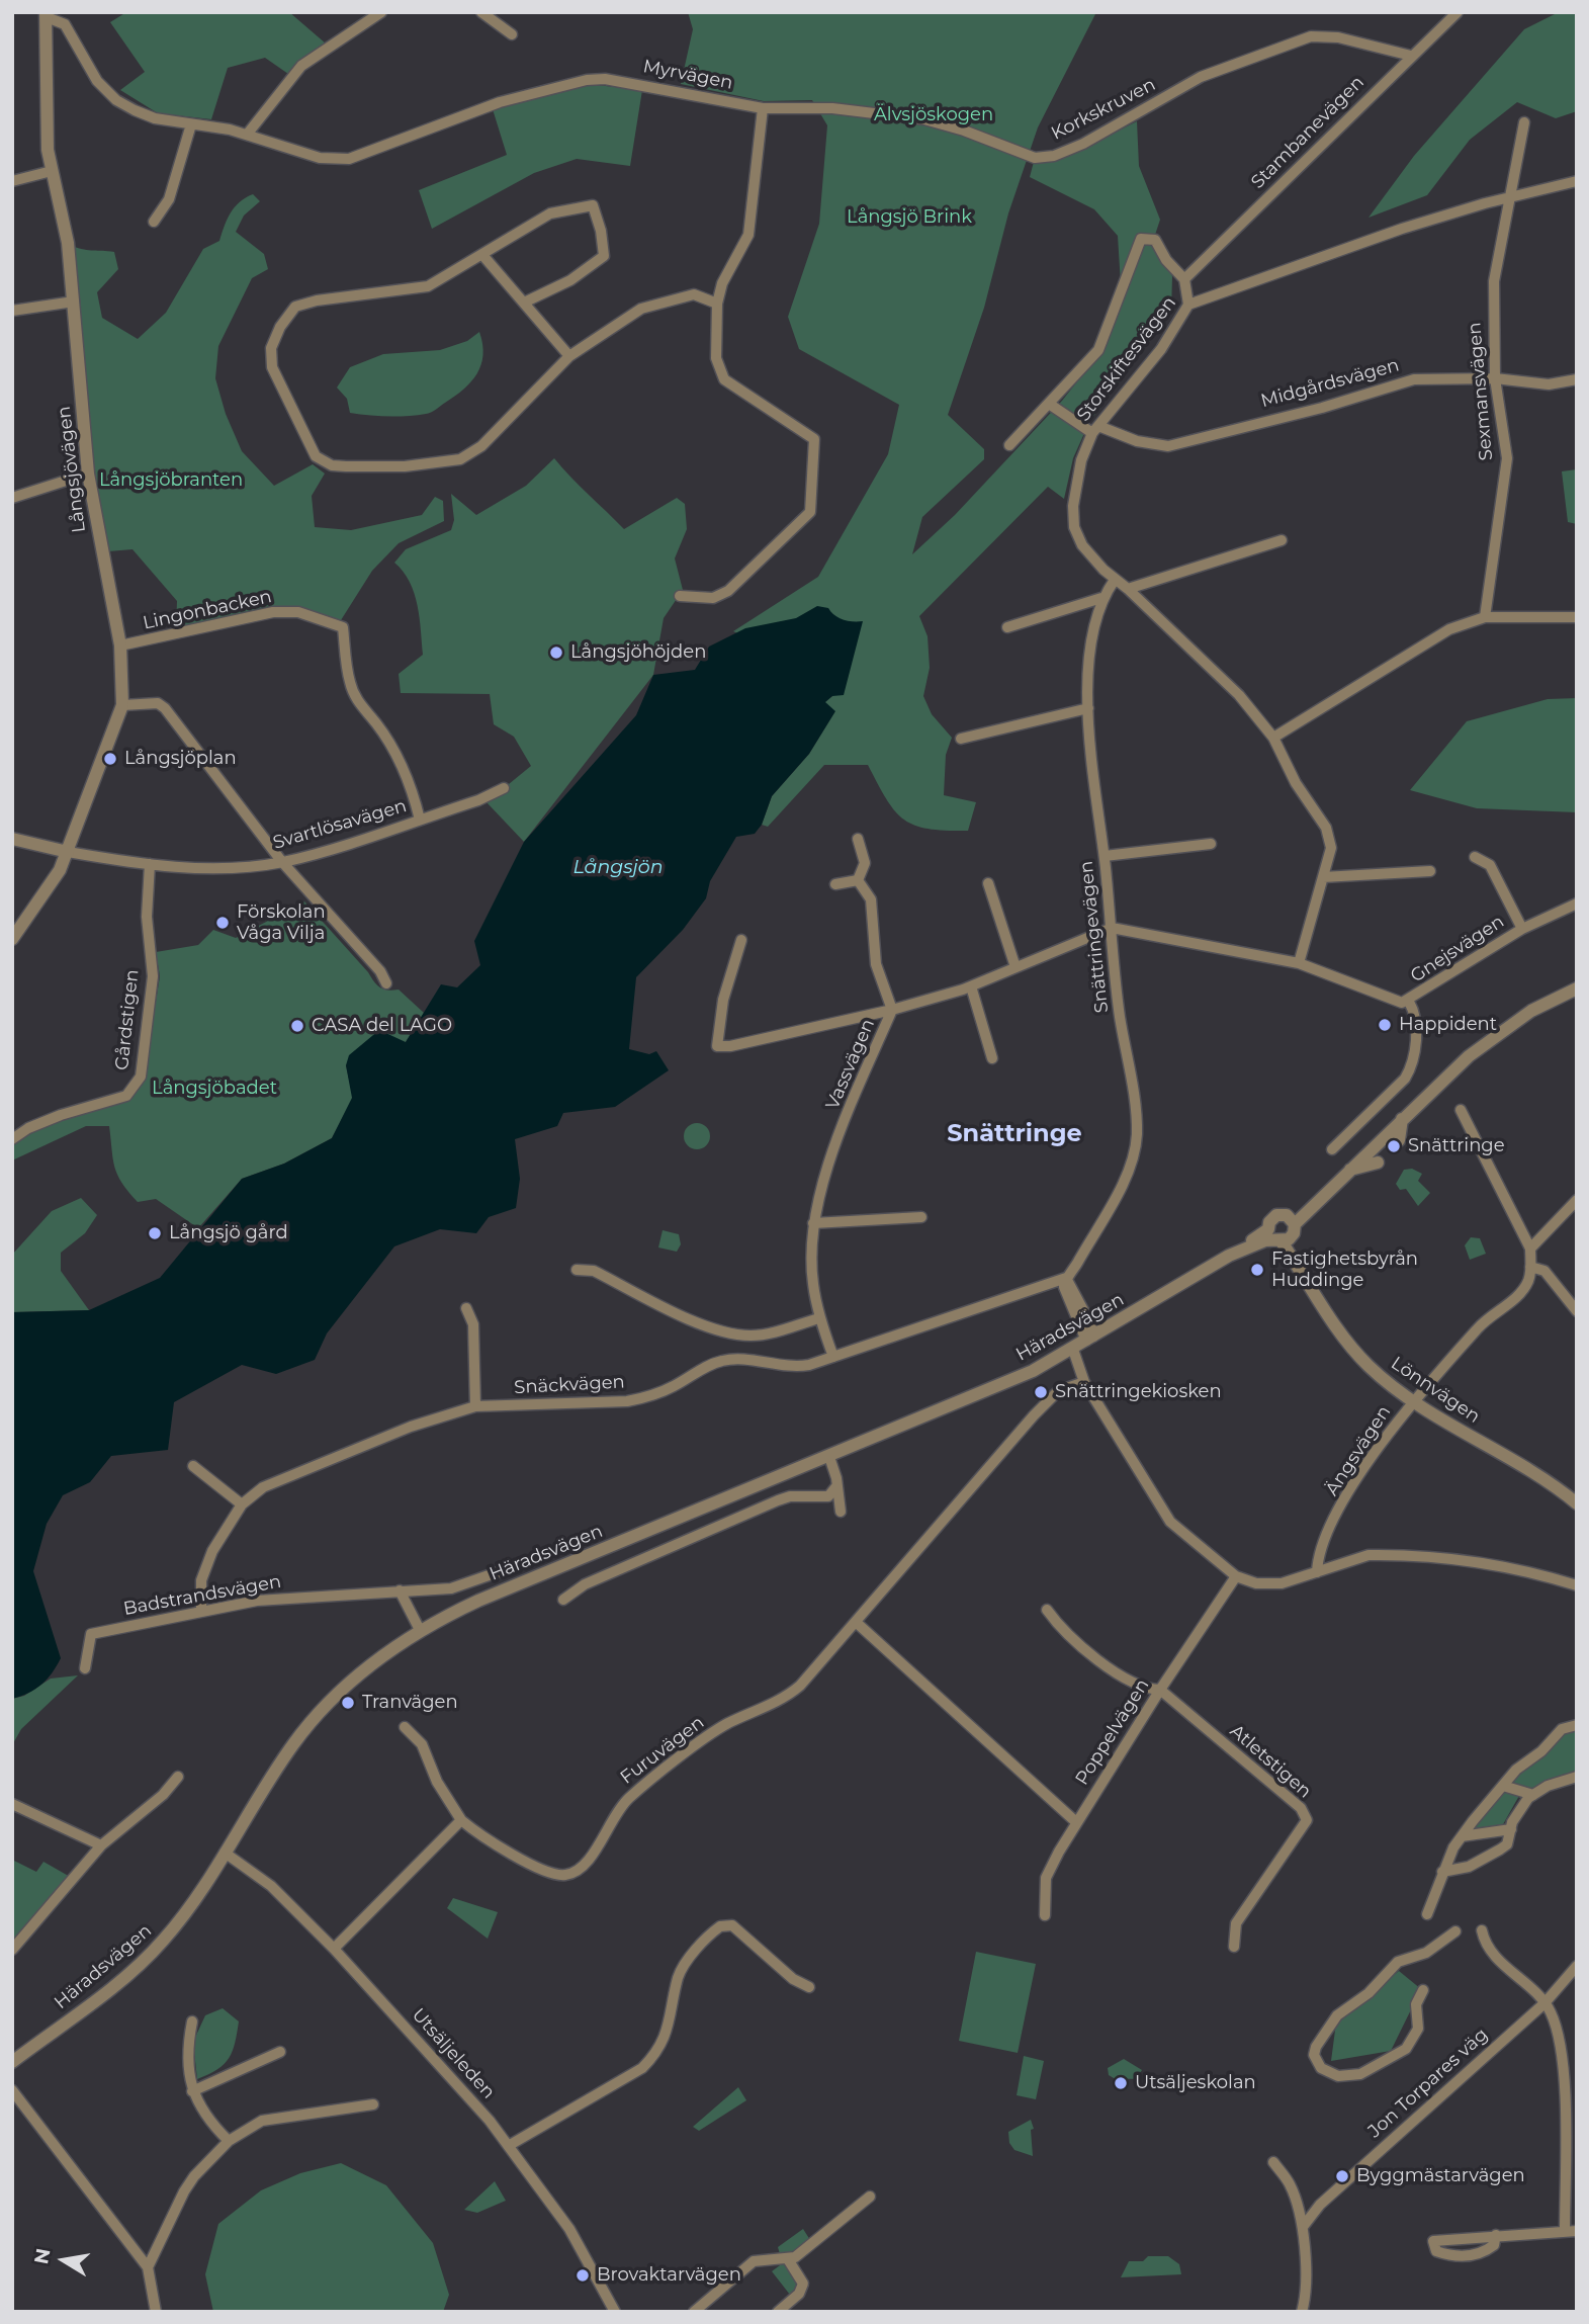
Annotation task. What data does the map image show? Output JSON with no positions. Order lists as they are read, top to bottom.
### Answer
{
  "streets": {
    "street": [
      "Myrvägen",
      "Korkskruven",
      "Stambanevägen",
      "Storskiftesvägen",
      "Midgårdsvägen",
      "Sexmansvägen",
      "Långsjövägen",
      "Lingonbacken",
      "Svartlösavägen",
      "Snättringevägen",
      "Gnejsvägen",
      "Gårdstigen",
      "Vassvägen",
      "Häradsvägen",
      "Snäckvägen",
      "Lönnvägen",
      "Ängsvägen",
      "Badstrandsvägen",
      "Poppelvägen",
      "Furuvägen",
      "Atletstigen",
      "Utsäljeleden",
      "Jon Torpares väg"
    ]
  },
  "crossings": [
    ["Myrvägen", "Korkskruven"],
    ["Myrvägen", "Långsjövägen"],
    ["Korkskruven", "Stambanevägen"],
    ["Storskiftesvägen", "Midgårdsvägen"],
    ["Storskiftesvägen", "Sexmansvägen"],
    ["Storskiftesvägen", "Snättringevägen"],
    ["Midgårdsvägen", "Sexmansvägen"],
    ["Långsjövägen", "Lingonbacken"],
    ["Långsjövägen", "Svartlösavägen"],
    ["Lingonbacken", "Svartlösavägen"],
    ["Svartlösavägen", "Gårdstigen"],
    ["Snättringevägen", "Snäckvägen"],
    ["Vassvägen", "Snäckvägen"],
    ["Häradsvägen", "Lönnvägen"],
    ["Häradsvägen", "Utsäljeleden"],
    ["Snäckvägen", "Badstrandsvägen"],
    ["Lönnvägen", "Ängsvägen"],
    ["Poppelvägen", "Atletstigen"]
  ],
  "districts": ["Snättringe"],
  "water": ["Långsjön"],
  "parks": [
    "Älvsjöskogen",
    "Långsjö Brink",
    "Långsjöbranten",
    "Långsjöbadet"
  ],
  "places": [
    "Långsjöhöjden",
    "Långsjöplan",
    "Förskolan Våga Vilja",
    "Happident",
    "CASA del LAGO",
    "Snättringe",
    "Långsjö gård",
    "Fastighetsbyrån Huddinge",
    "Snättringekiosken",
    "Tranvägen",
    "Utsäljeskolan",
    "Byggmästarvägen",
    "Brovaktarvägen"
  ],
  "north": "left"
}
